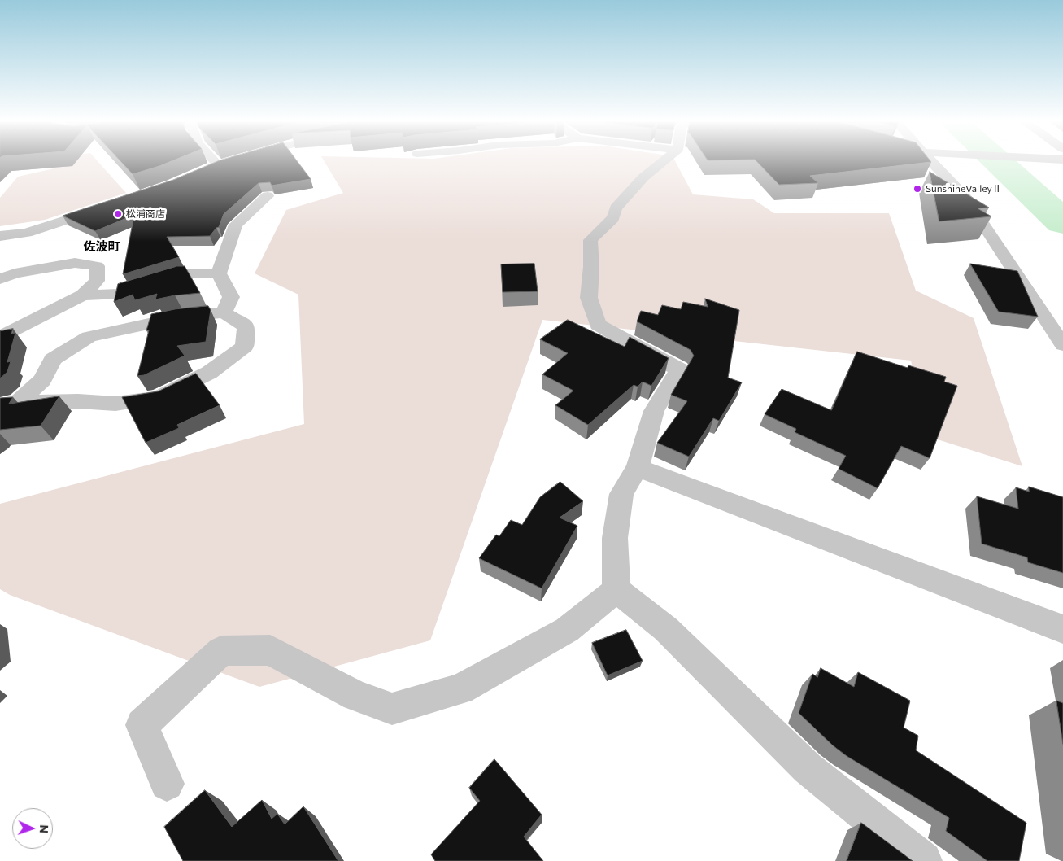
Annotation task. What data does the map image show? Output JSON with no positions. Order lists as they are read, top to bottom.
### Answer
{
  "districts": ["佐波町"],
  "places": ["SunshineValleyⅡ", "松浦商店"],
  "north": "right"
}
